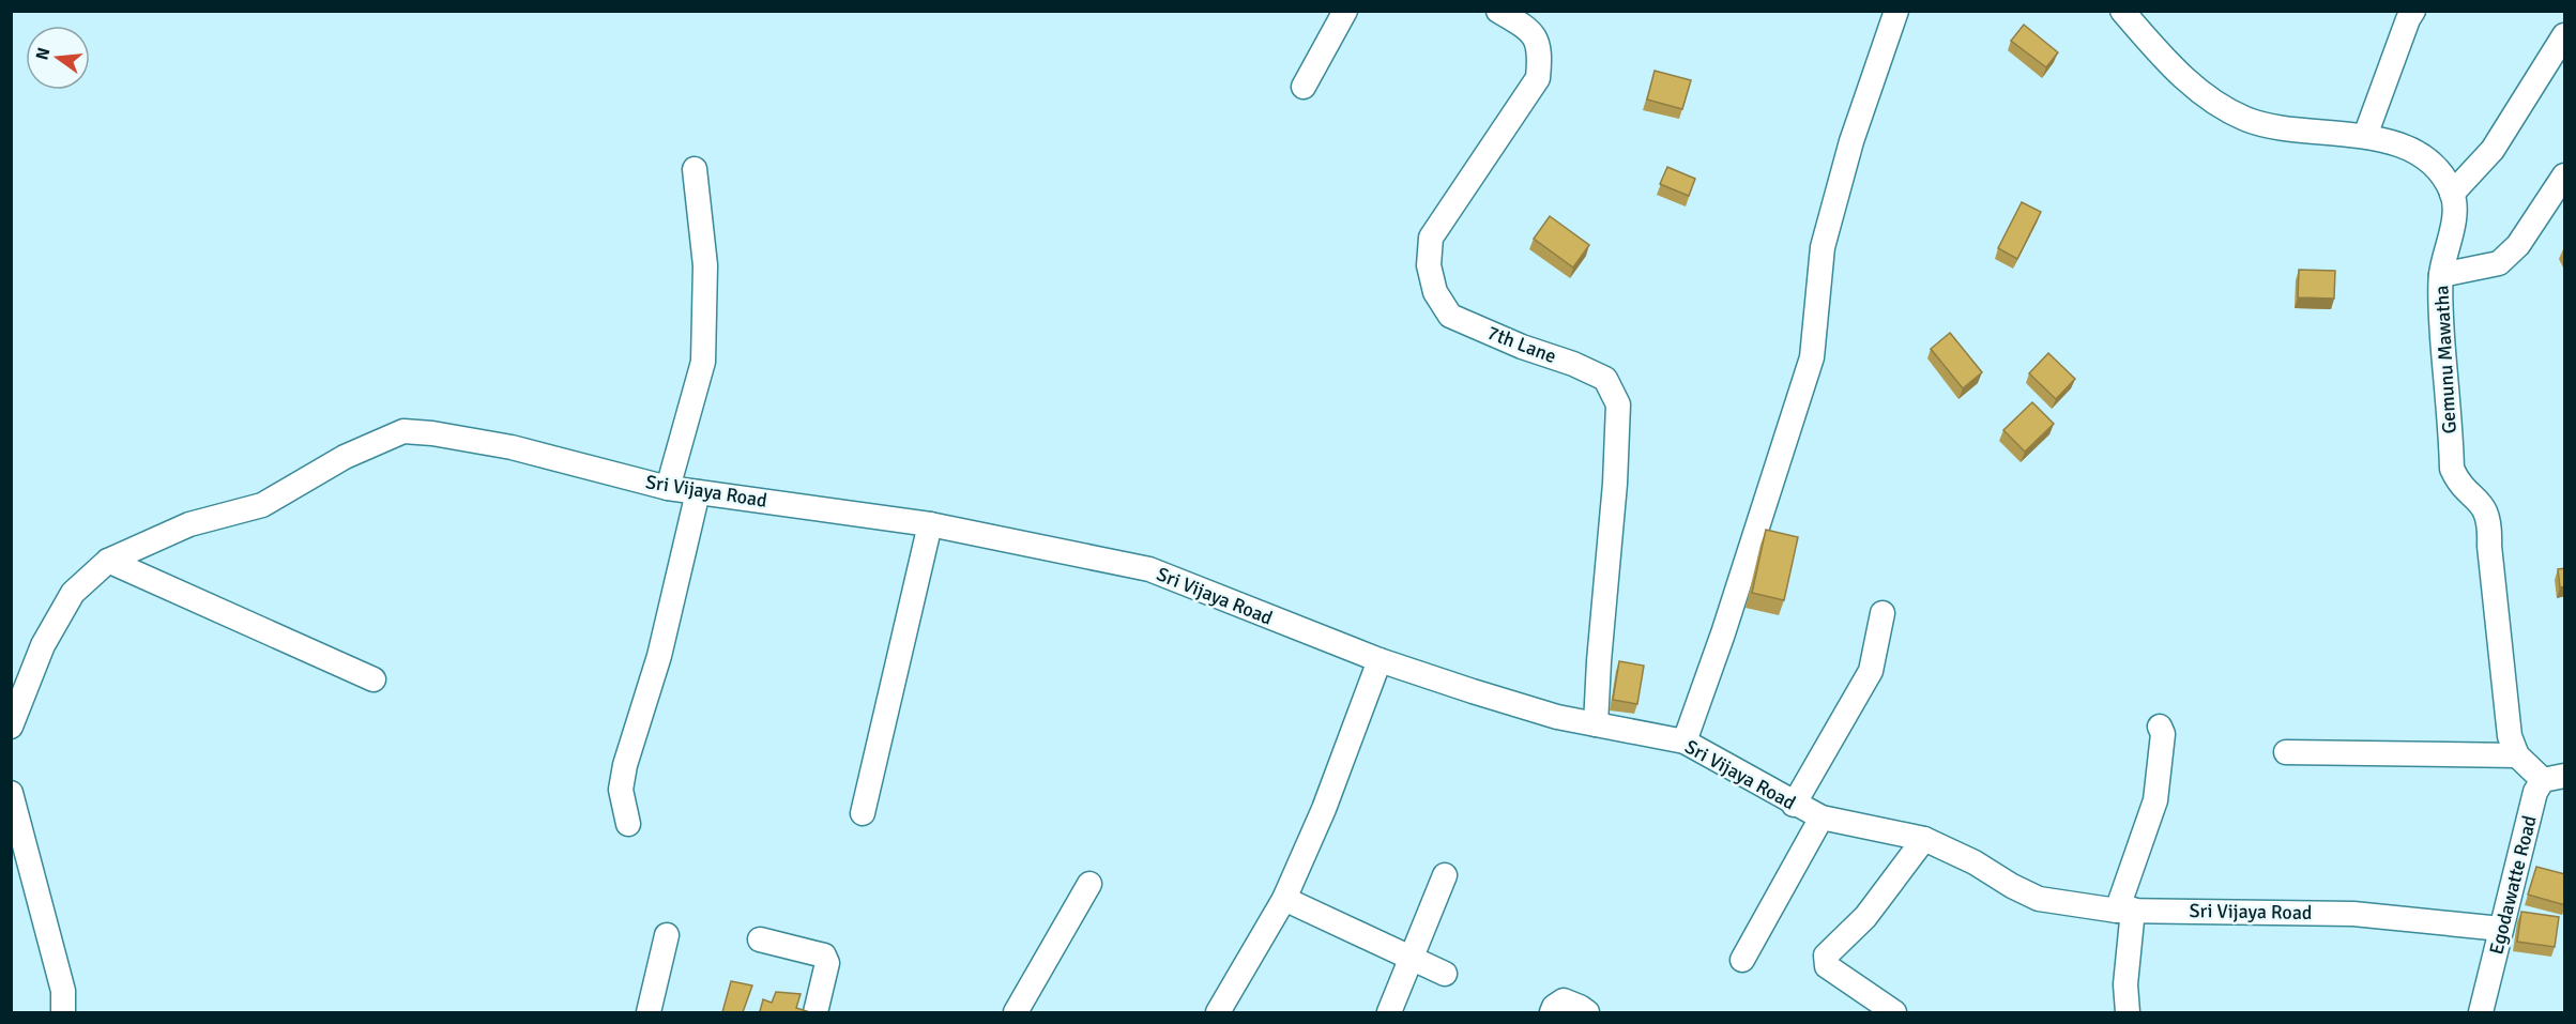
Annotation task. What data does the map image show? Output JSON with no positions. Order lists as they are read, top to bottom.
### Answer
{
  "streets": {
    "street": [
      "7th Lane",
      "Gemunu Mawatha",
      "Sri Vijaya Road",
      "Egodawatte Road"
    ]
  },
  "crossings": [
    ["7th Lane", "Sri Vijaya Road"],
    ["Sri Vijaya Road", "Egodawatte Road"]
  ],
  "north": "left"
}
